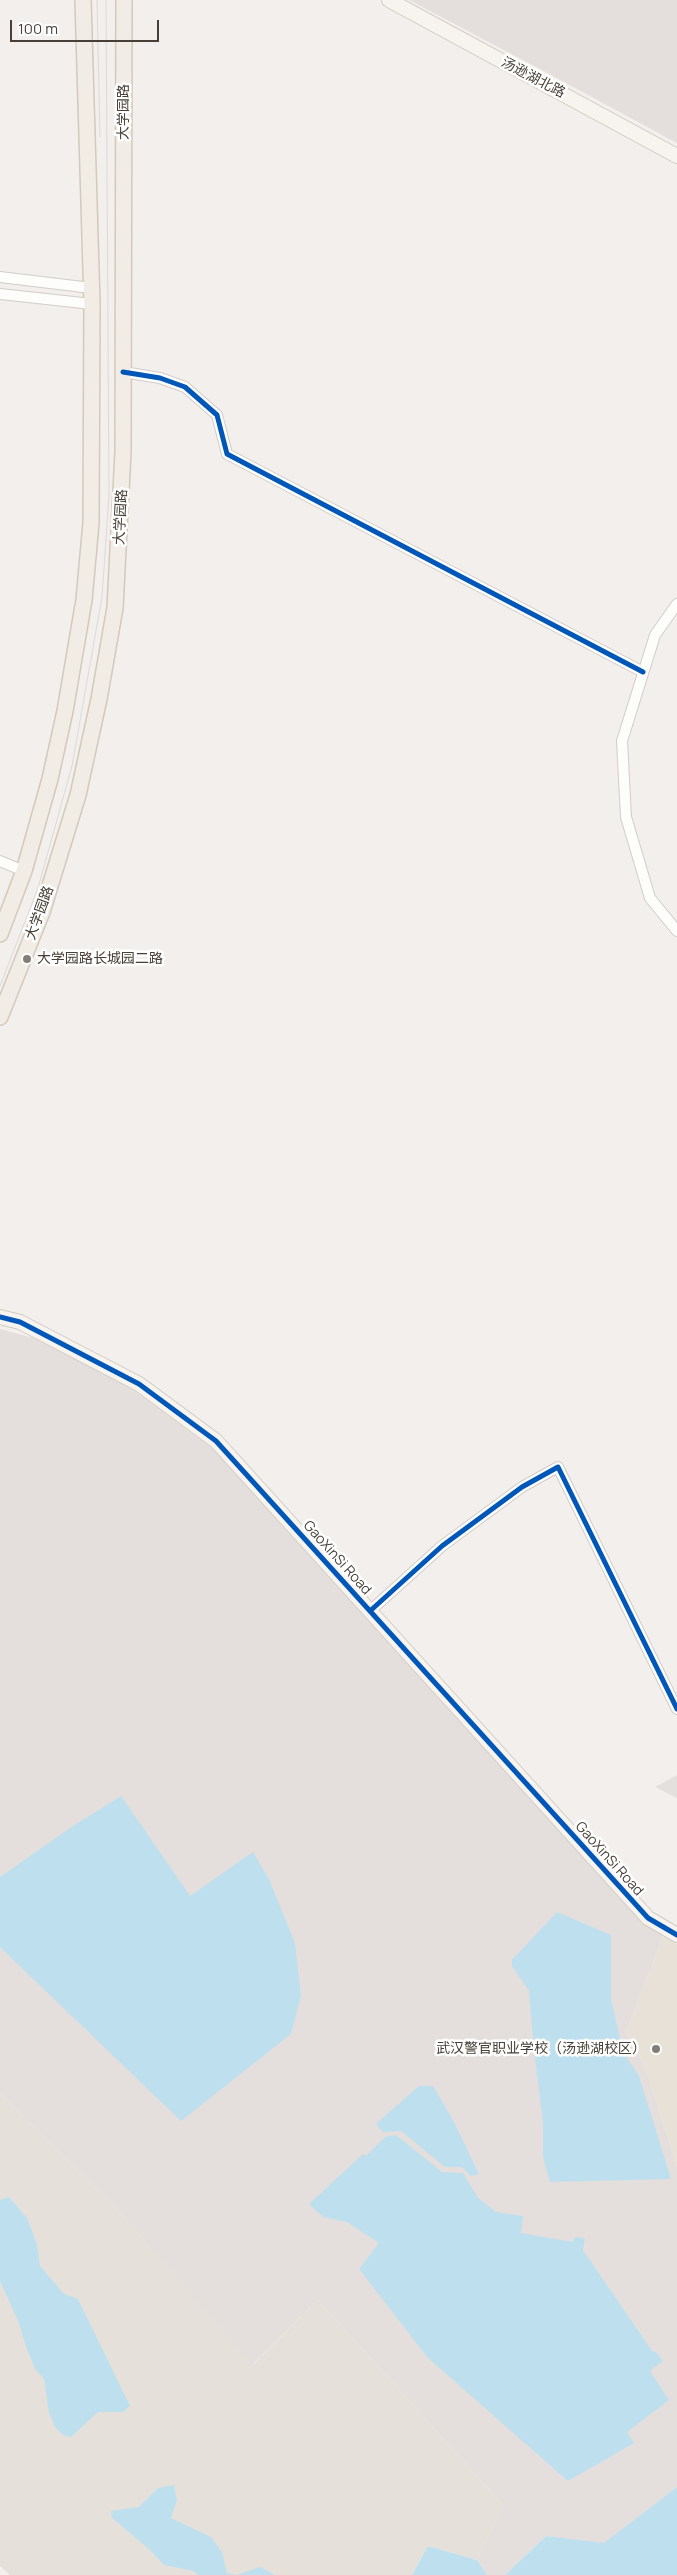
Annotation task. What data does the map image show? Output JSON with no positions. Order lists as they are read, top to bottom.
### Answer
{
  "streets": {
    "main road": ["大学园路"],
    "street": ["汤逊湖北路", "GaoXinSi Road"]
  },
  "places": ["大学园路长城园二路", "武汉警官职业学校（汤逊湖校区）"],
  "scale_bar": "100 m"
}
